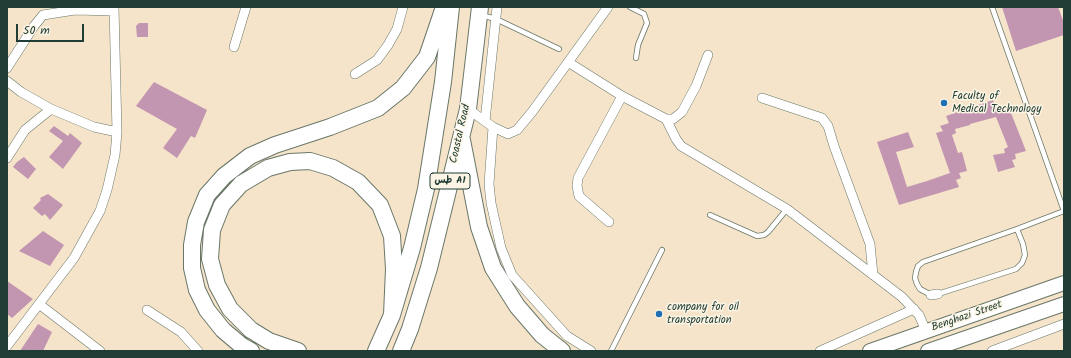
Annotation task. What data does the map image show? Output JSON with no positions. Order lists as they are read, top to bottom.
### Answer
{
  "streets": {
    "highway": ["Coastal Road", "طس A1"],
    "main road": ["Benghazi Street"]
  },
  "places": ["Faculty of Medical Technology", "company for oil transportation"],
  "scale_bar": "50 m"
}
